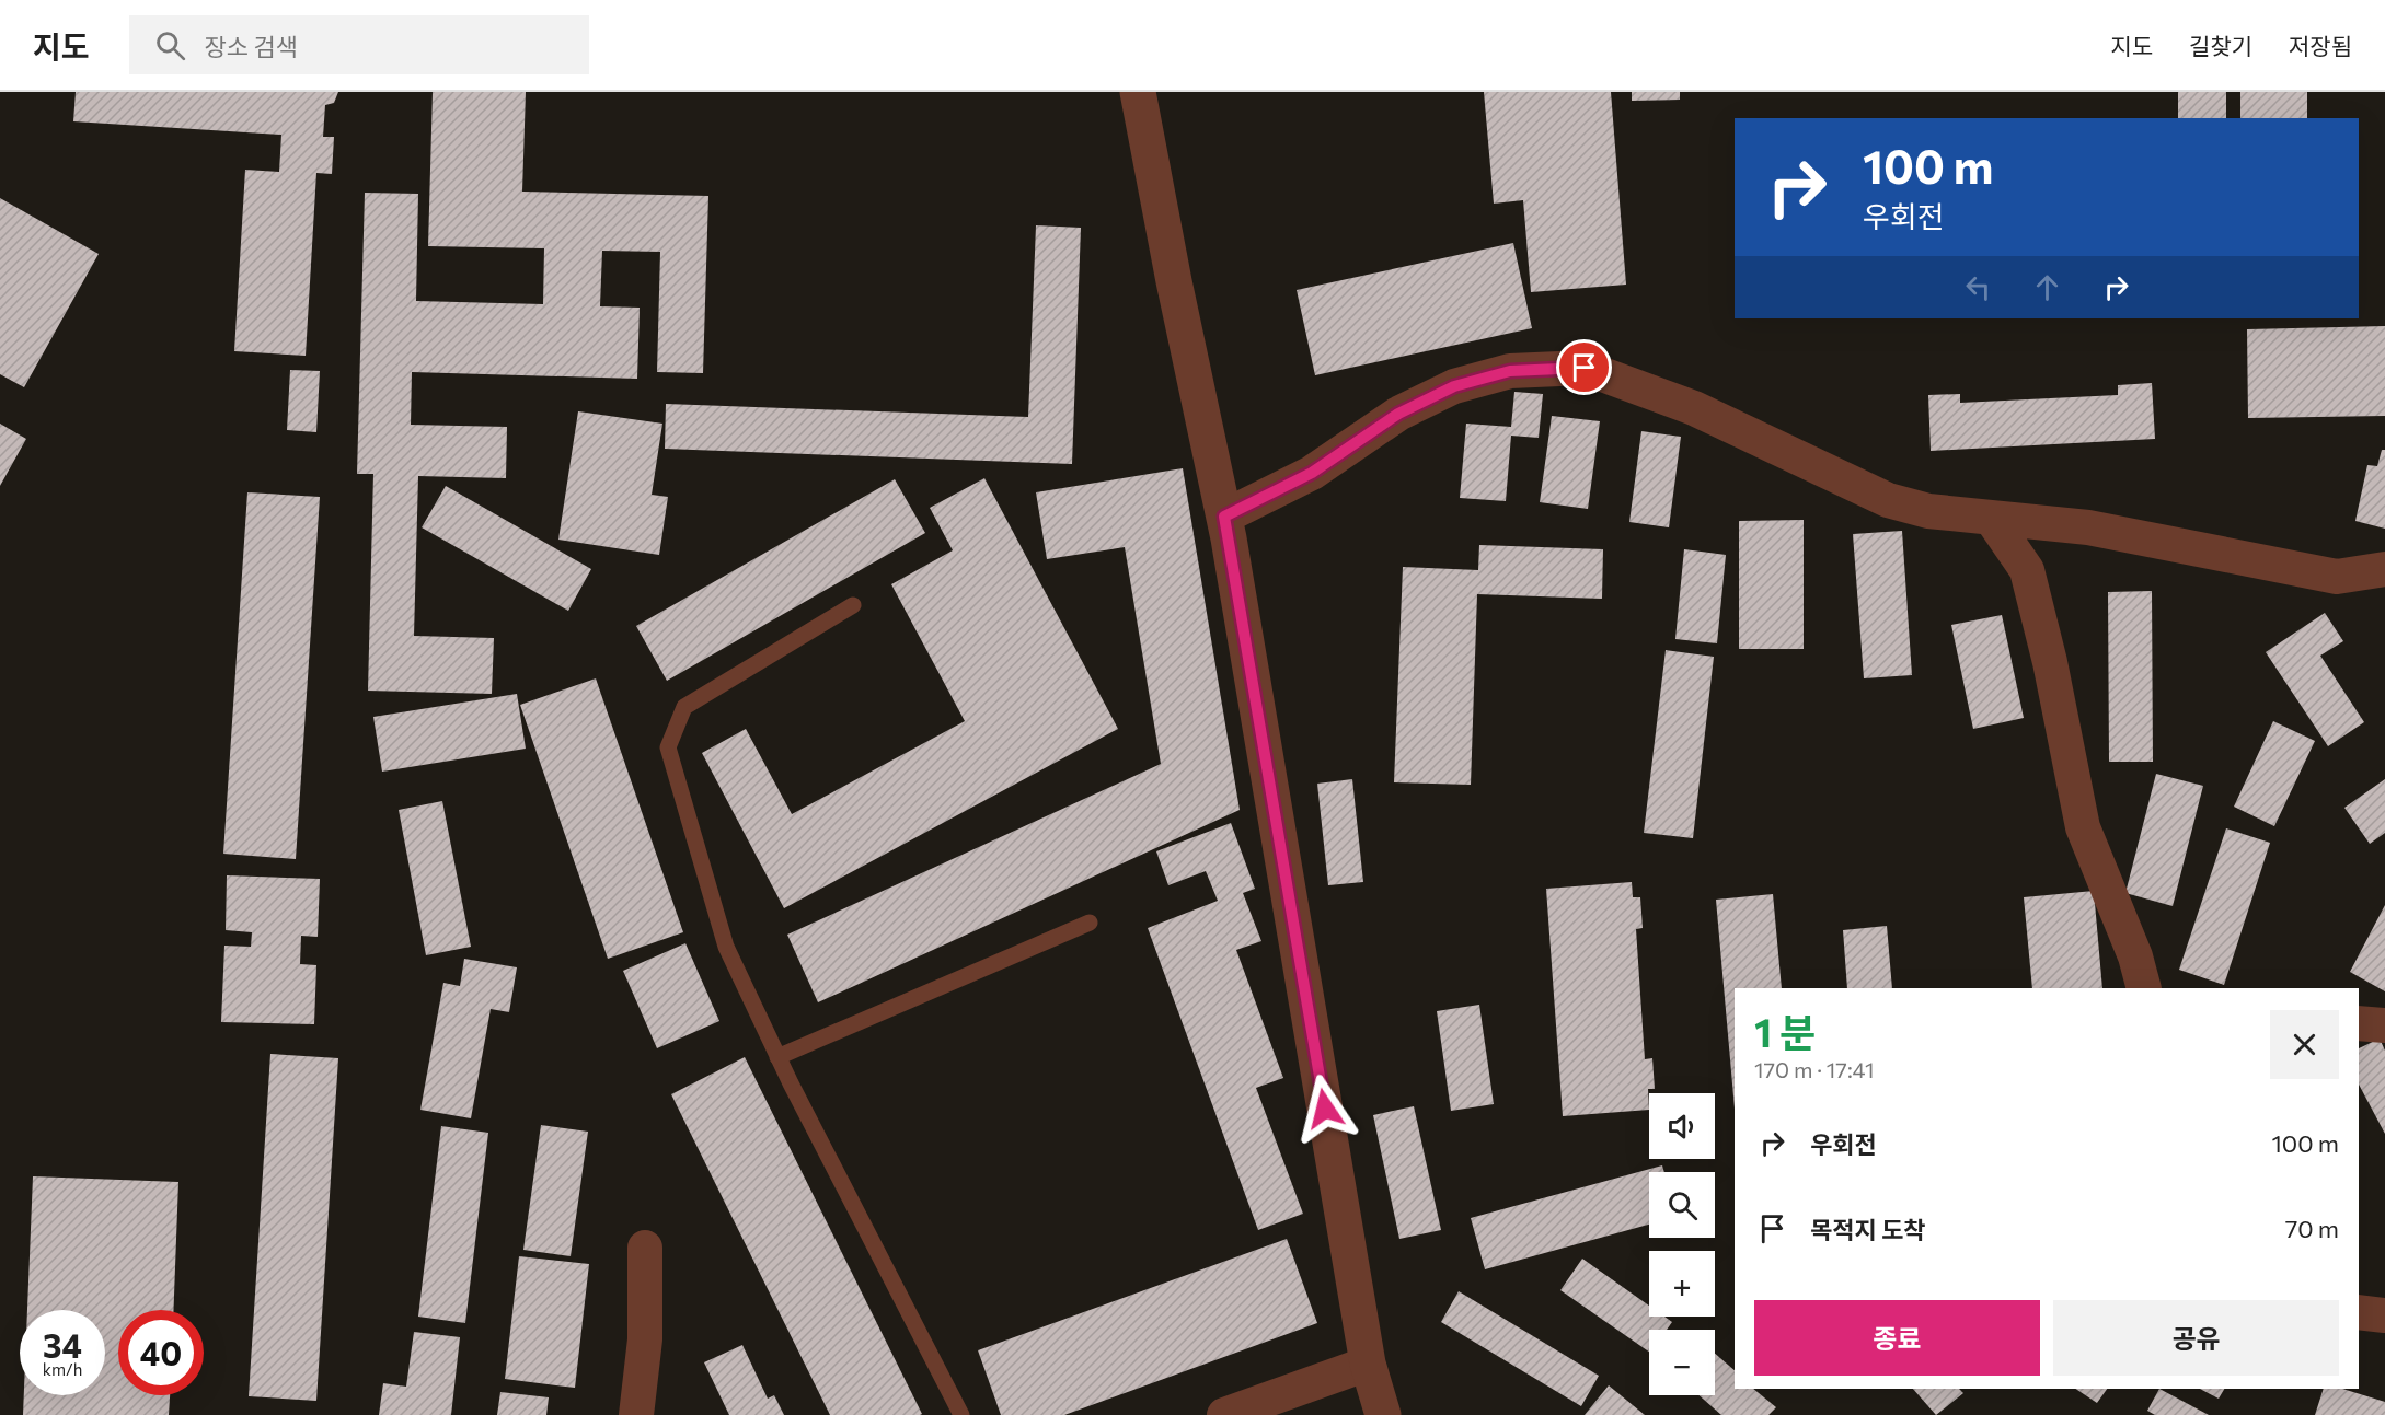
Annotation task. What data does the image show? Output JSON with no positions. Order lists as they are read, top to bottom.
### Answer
{
  "page": {
    "header": "지도",
    "search": "장소 검색",
    "nav": ["지도", "길찾기", "저장됨"],
    "turn": ["100 m", "우회전"],
    "heading": ["1 분", "170 m · 17:41"],
    "map_buttons": ["+", "−"],
    "list": [
      {
        "name": "우회전",
        "value": "100 m"
      },
      {
        "name": "목적지 도착",
        "value": "70 m"
      }
    ],
    "buttons": ["종료", "공유"],
    "speed": "34 km/h",
    "limit": "40"
  }
}
